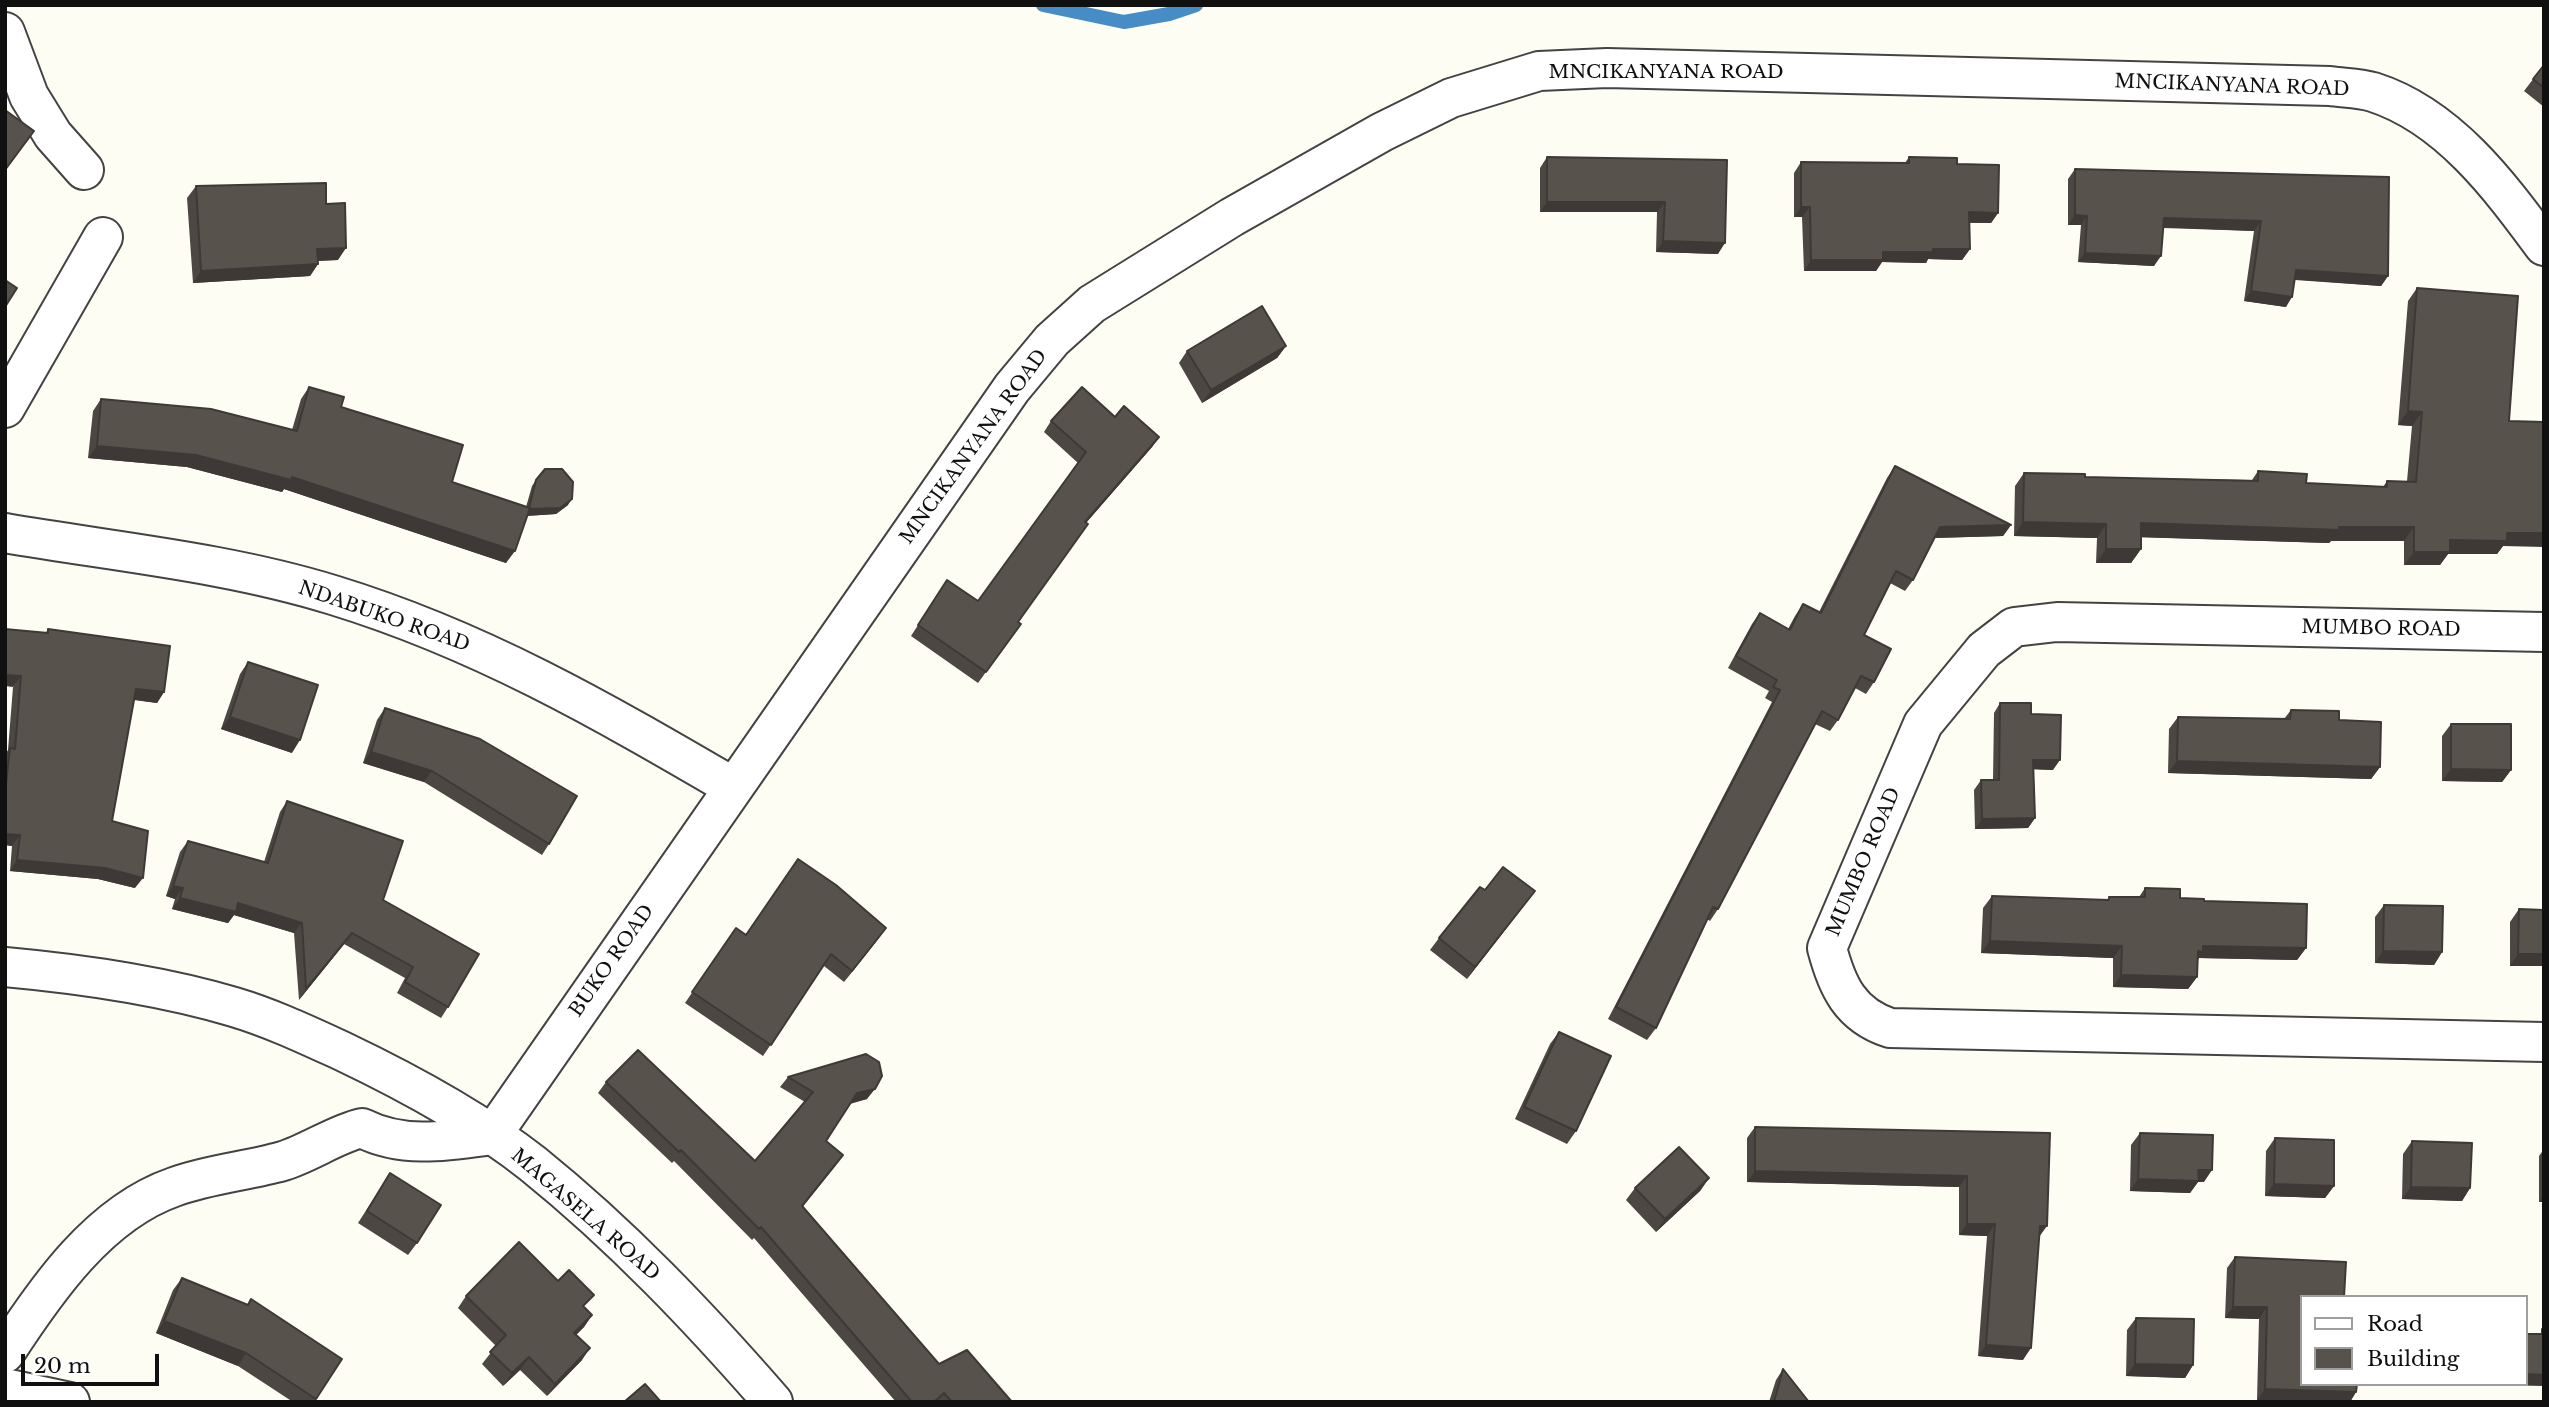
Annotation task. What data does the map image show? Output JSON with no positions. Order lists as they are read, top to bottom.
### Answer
{
  "streets": {
    "street": [
      "MNCIKANYANA ROAD",
      "NDABUKO ROAD",
      "MUMBO ROAD",
      "BUKO ROAD",
      "MAGASELA ROAD"
    ]
  },
  "crossings": [
    ["MNCIKANYANA ROAD", "NDABUKO ROAD"],
    ["MNCIKANYANA ROAD", "BUKO ROAD"],
    ["NDABUKO ROAD", "BUKO ROAD"],
    ["BUKO ROAD", "MAGASELA ROAD"]
  ],
  "legend": ["Road", "Building"],
  "scale_bar": "20 m"
}
